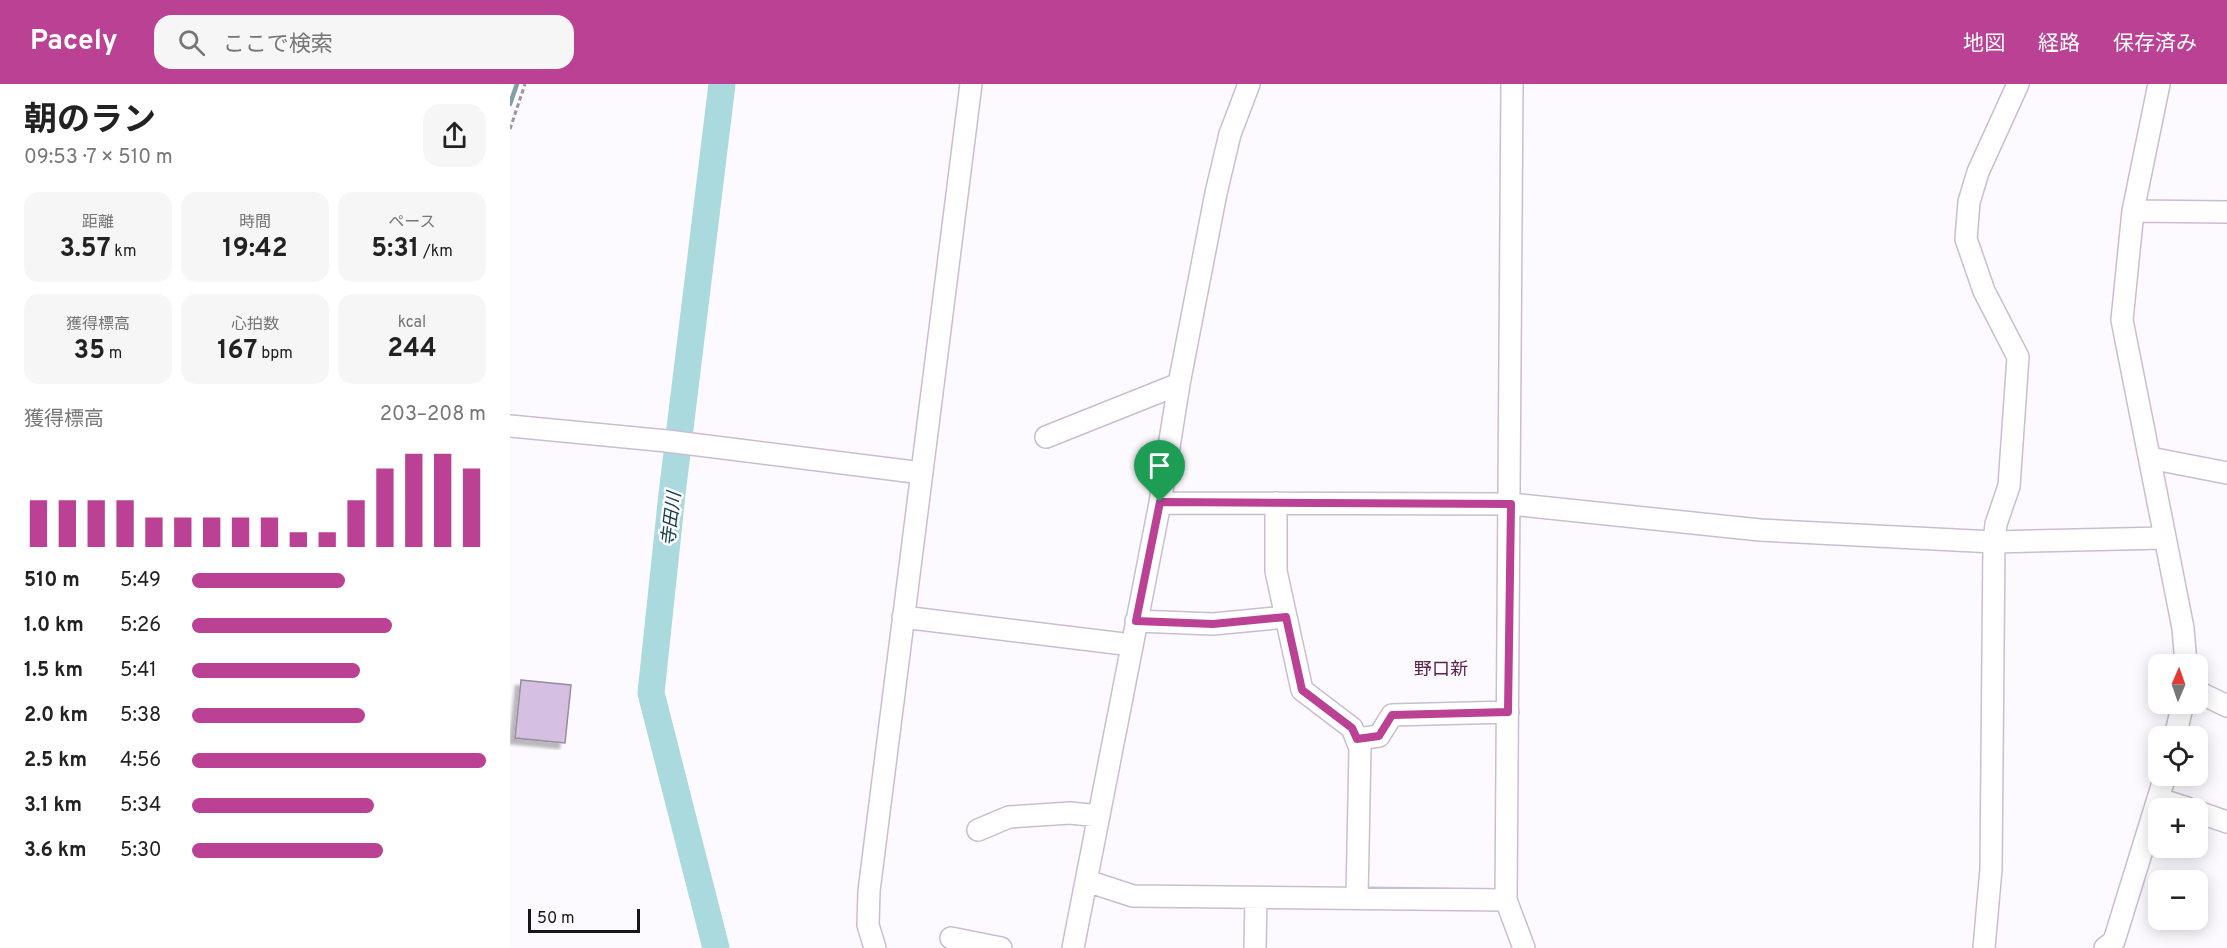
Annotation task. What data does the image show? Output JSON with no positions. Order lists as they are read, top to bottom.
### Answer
{
  "districts": ["野口新"],
  "water": ["寺田川"],
  "scale_bar": "50 m",
  "north": "top",
  "page": {
    "header": "Pacely",
    "search": "ここで検索",
    "nav": ["地図", "経路", "保存済み"],
    "heading": ["朝のラン", "09:53 · 7 × 510 m"],
    "stats": [
      ["距離", "3.57 km"],
      ["時間", "19:42"],
      ["ペース", "5:31 /km"],
      ["獲得標高", "35 m"],
      ["心拍数", "167 bpm"],
      ["kcal", "244"]
    ],
    "chart": ["獲得標高", "203–208 m"],
    "list": [
      {
        "name": "510 m",
        "note": "5:49"
      },
      {
        "name": "1.0 km",
        "note": "5:26"
      },
      {
        "name": "1.5 km",
        "note": "5:41"
      },
      {
        "name": "2.0 km",
        "note": "5:38"
      },
      {
        "name": "2.5 km",
        "note": "4:56"
      },
      {
        "name": "3.1 km",
        "note": "5:34"
      },
      {
        "name": "3.6 km",
        "note": "5:30"
      }
    ],
    "map_buttons": ["+", "−"],
    "scale": "50 m"
  }
}
